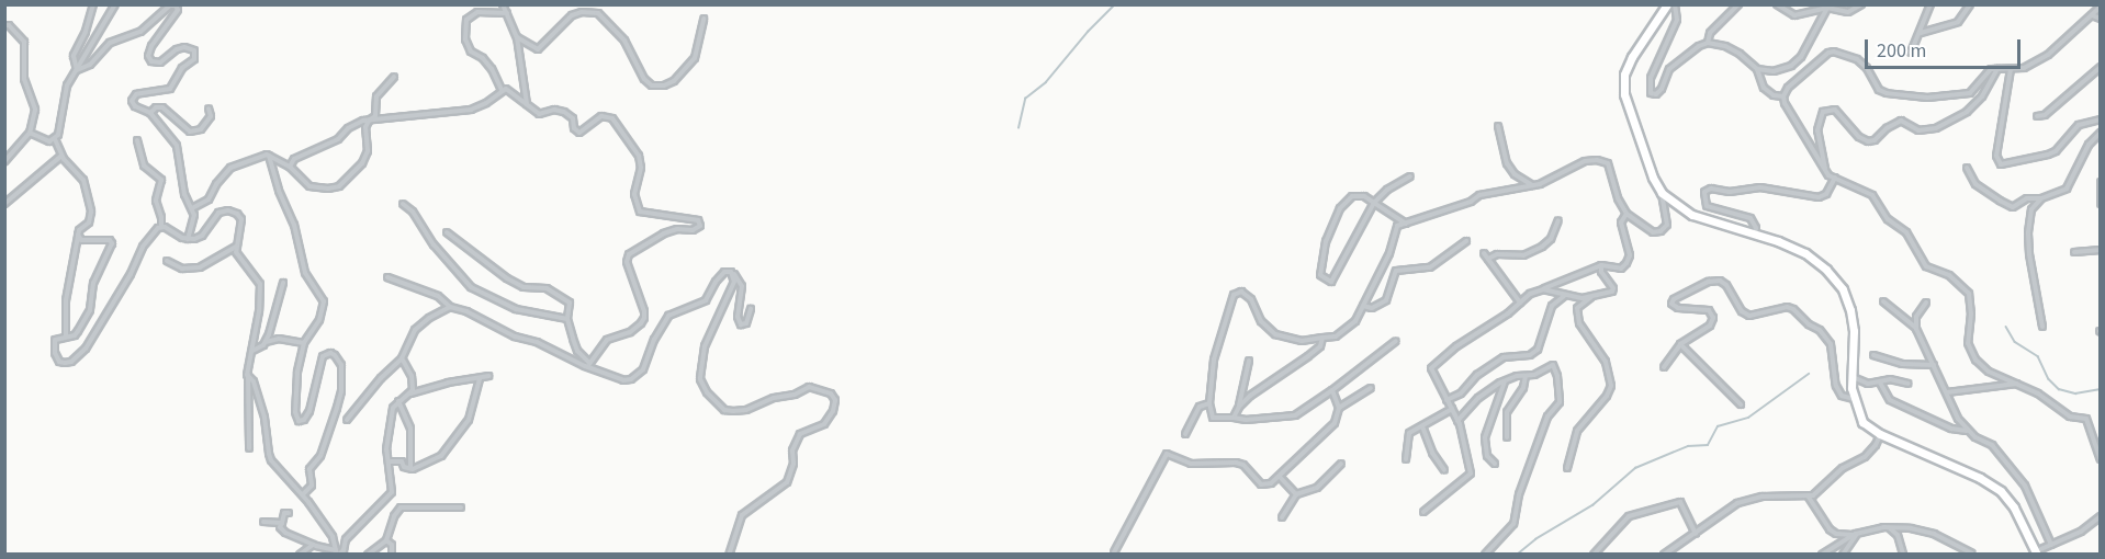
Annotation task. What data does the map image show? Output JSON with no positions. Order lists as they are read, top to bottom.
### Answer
{
  "scale_bar": "200 m"
}
